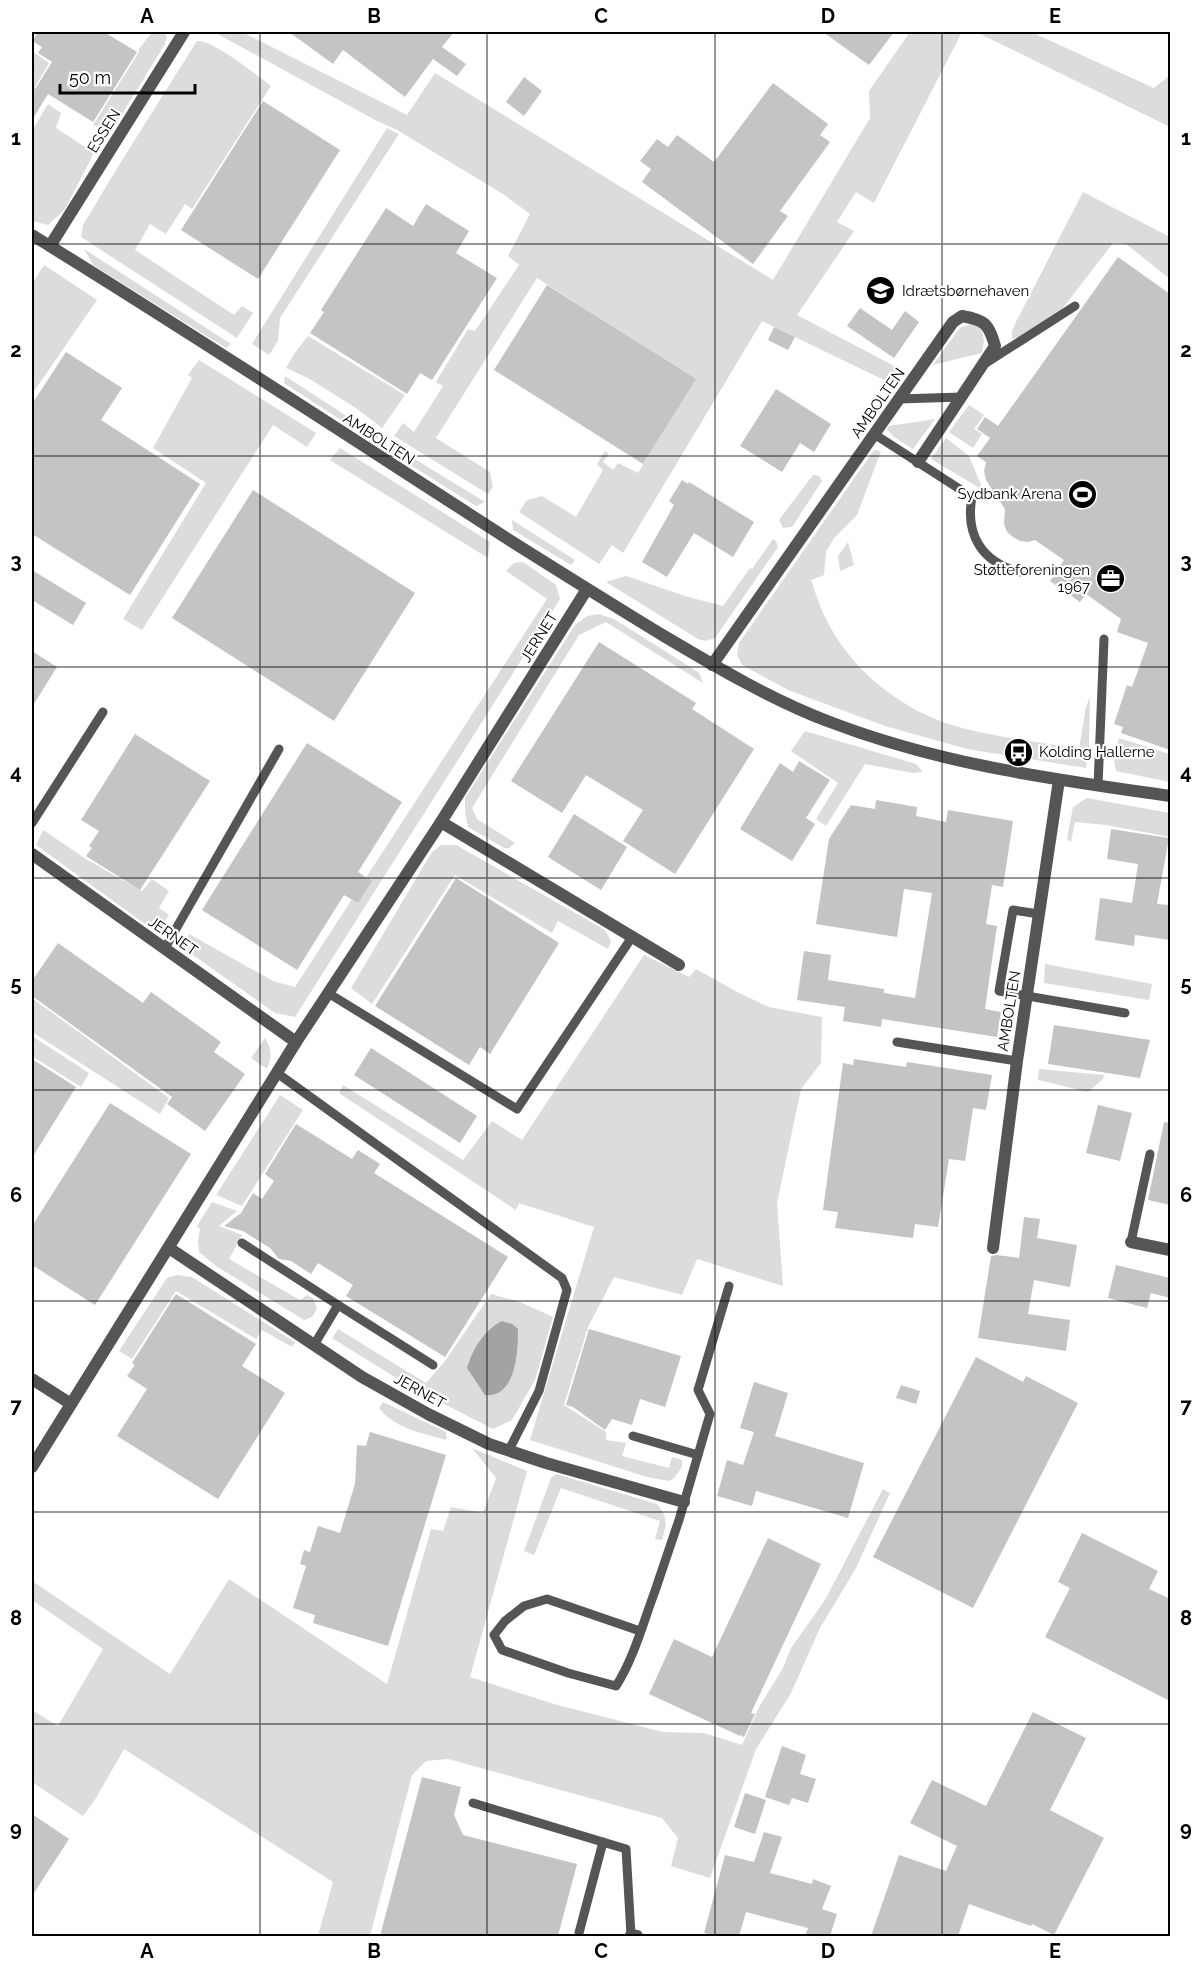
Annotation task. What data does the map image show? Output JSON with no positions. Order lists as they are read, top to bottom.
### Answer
{
  "streets": {
    "street": ["ESSEN", "AMBOLTEN", "JERNET"]
  },
  "crossings": [
    ["ESSEN", "AMBOLTEN"],
    ["AMBOLTEN", "JERNET"]
  ],
  "places": {
    "school or university": ["Idrætsbørnehaven"],
    "sports": ["Sydbank Arena"],
    "office": ["Støtteforeningen 1967"],
    "bus stop": ["Kolding Hallerne"]
  },
  "scale_bar": "50 m",
  "grid": {
    "columns": [
      "A",
      "B",
      "C",
      "D",
      "E"
    ],
    "rows": [
      "1",
      "2",
      "3",
      "4",
      "5",
      "6",
      "7",
      "8",
      "9"
    ]
  }
}
